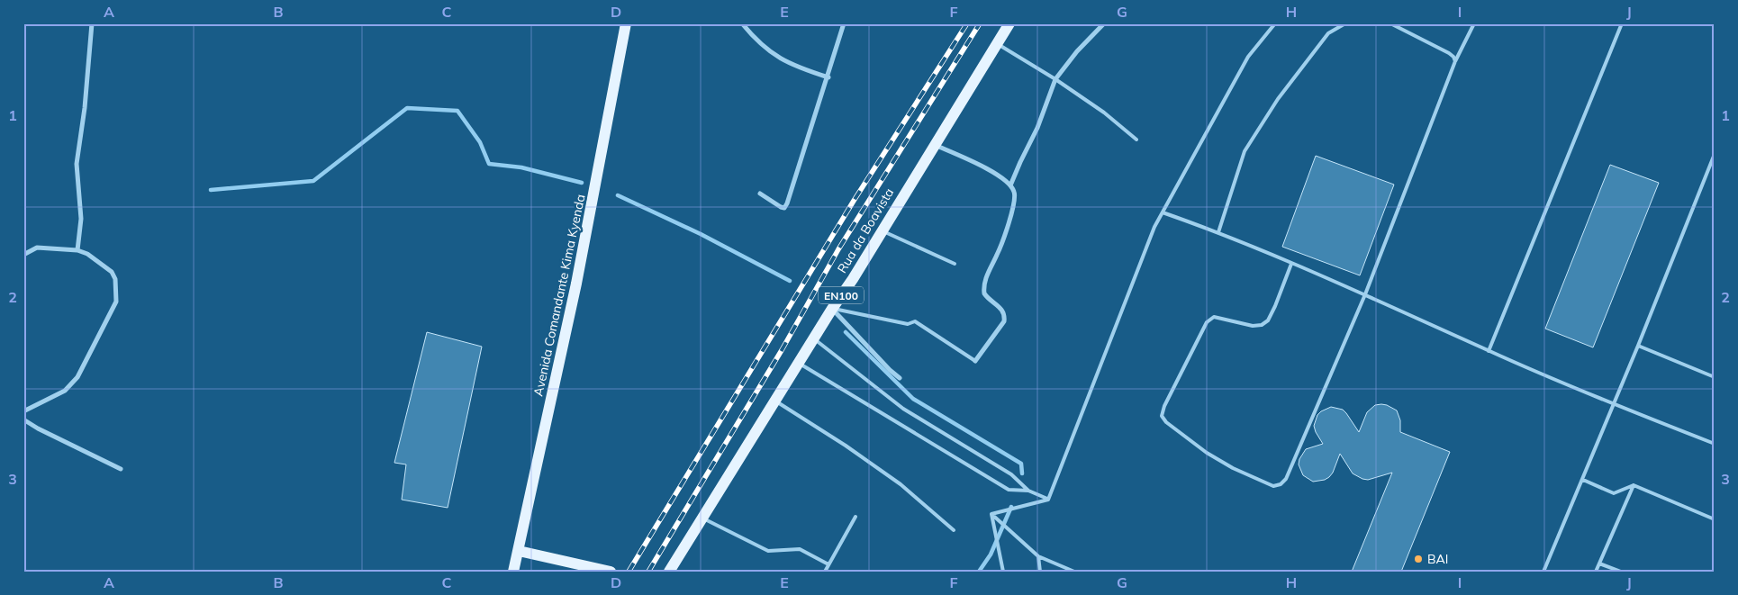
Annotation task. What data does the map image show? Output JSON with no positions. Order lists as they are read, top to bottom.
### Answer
{
  "streets": {
    "main road": ["Rua da Boavista", "Avenida Comandante Kima Kyenda", "EN100"]
  },
  "places": ["BAI"],
  "grid": {
    "columns": [
      "A",
      "B",
      "C",
      "D",
      "E",
      "F",
      "G",
      "H",
      "I",
      "J"
    ],
    "rows": ["1", "2", "3"]
  }
}
